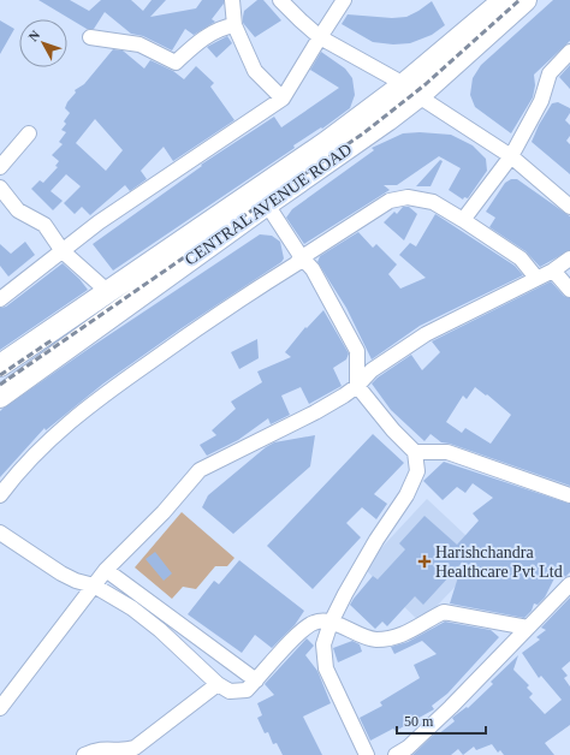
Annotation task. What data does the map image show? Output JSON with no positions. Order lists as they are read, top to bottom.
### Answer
{
  "streets": {
    "main road": ["CENTRAL AVENUE ROAD"]
  },
  "places": {
    "health": ["Harishchandra Healthcare Pvt Ltd"]
  },
  "scale_bar": "50 m",
  "north": "top left"
}
